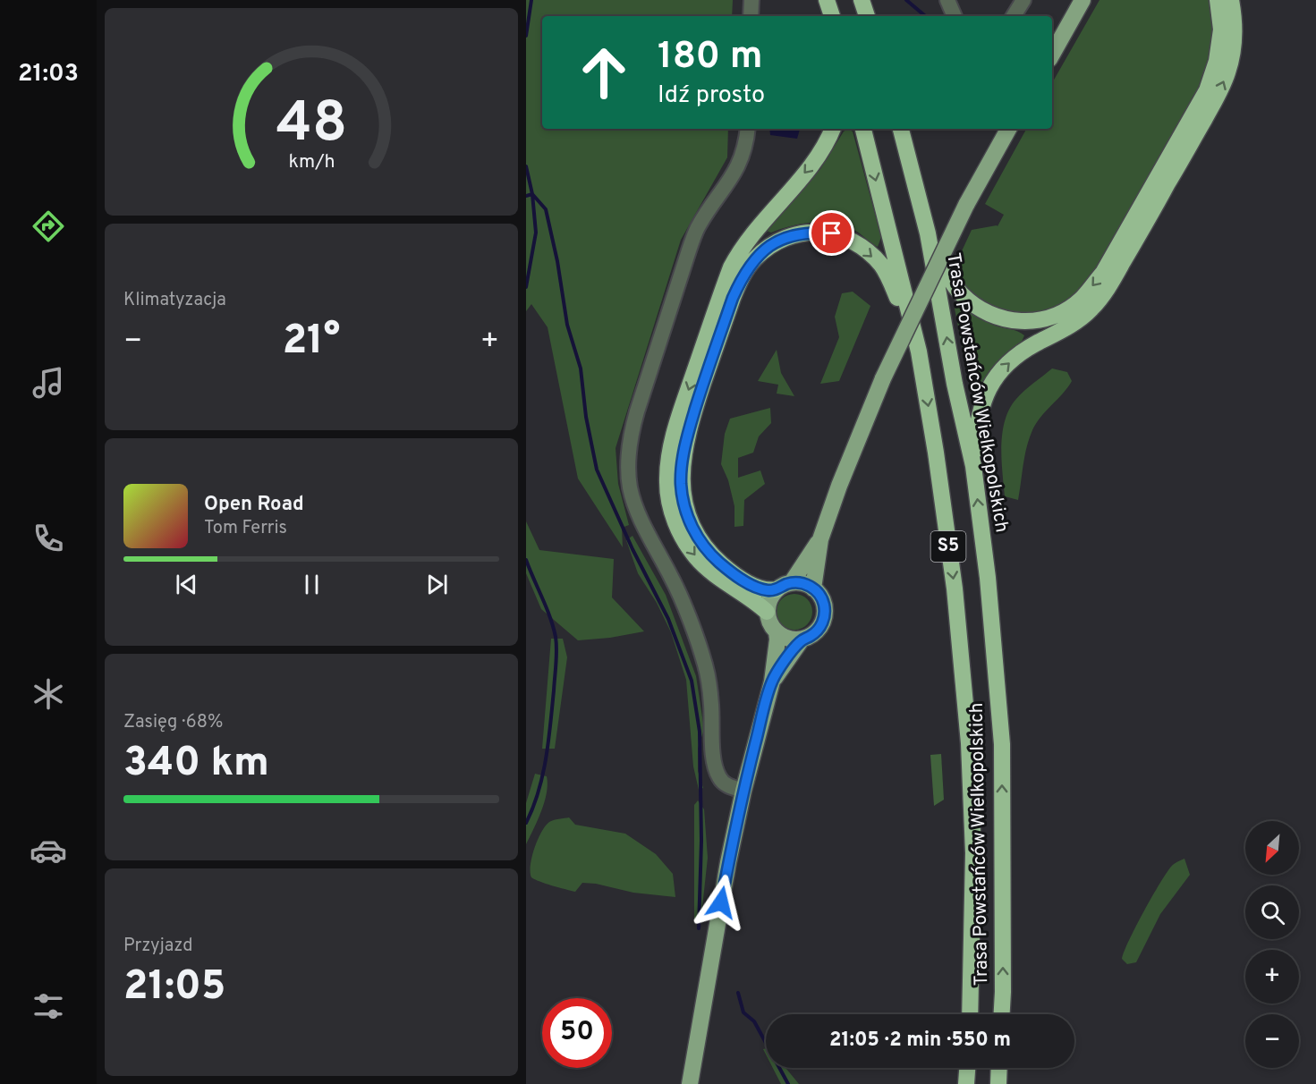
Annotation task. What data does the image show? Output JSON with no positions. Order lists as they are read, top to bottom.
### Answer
{
  "streets": {
    "highway": ["Trasa Powstańców Wielkopolskich", "S5"]
  },
  "north": "bottom left",
  "page": {
    "tabs": "21:03",
    "turn": ["180 m", "Idź prosto"],
    "tile": [
      "Klimatyzacja",
      ["Zasięg · 68%", "340 km"],
      ["Przyjazd", "21:05"]
    ],
    "heat": ["−", "21°", "+"],
    "song": ["Open Road", "Tom Ferris"],
    "map_buttons": ["+", "−"],
    "limit": "50",
    "trip": "21:05 · 2 min · 550 m",
    "gauge": ["48", "km/h"]
  }
}
